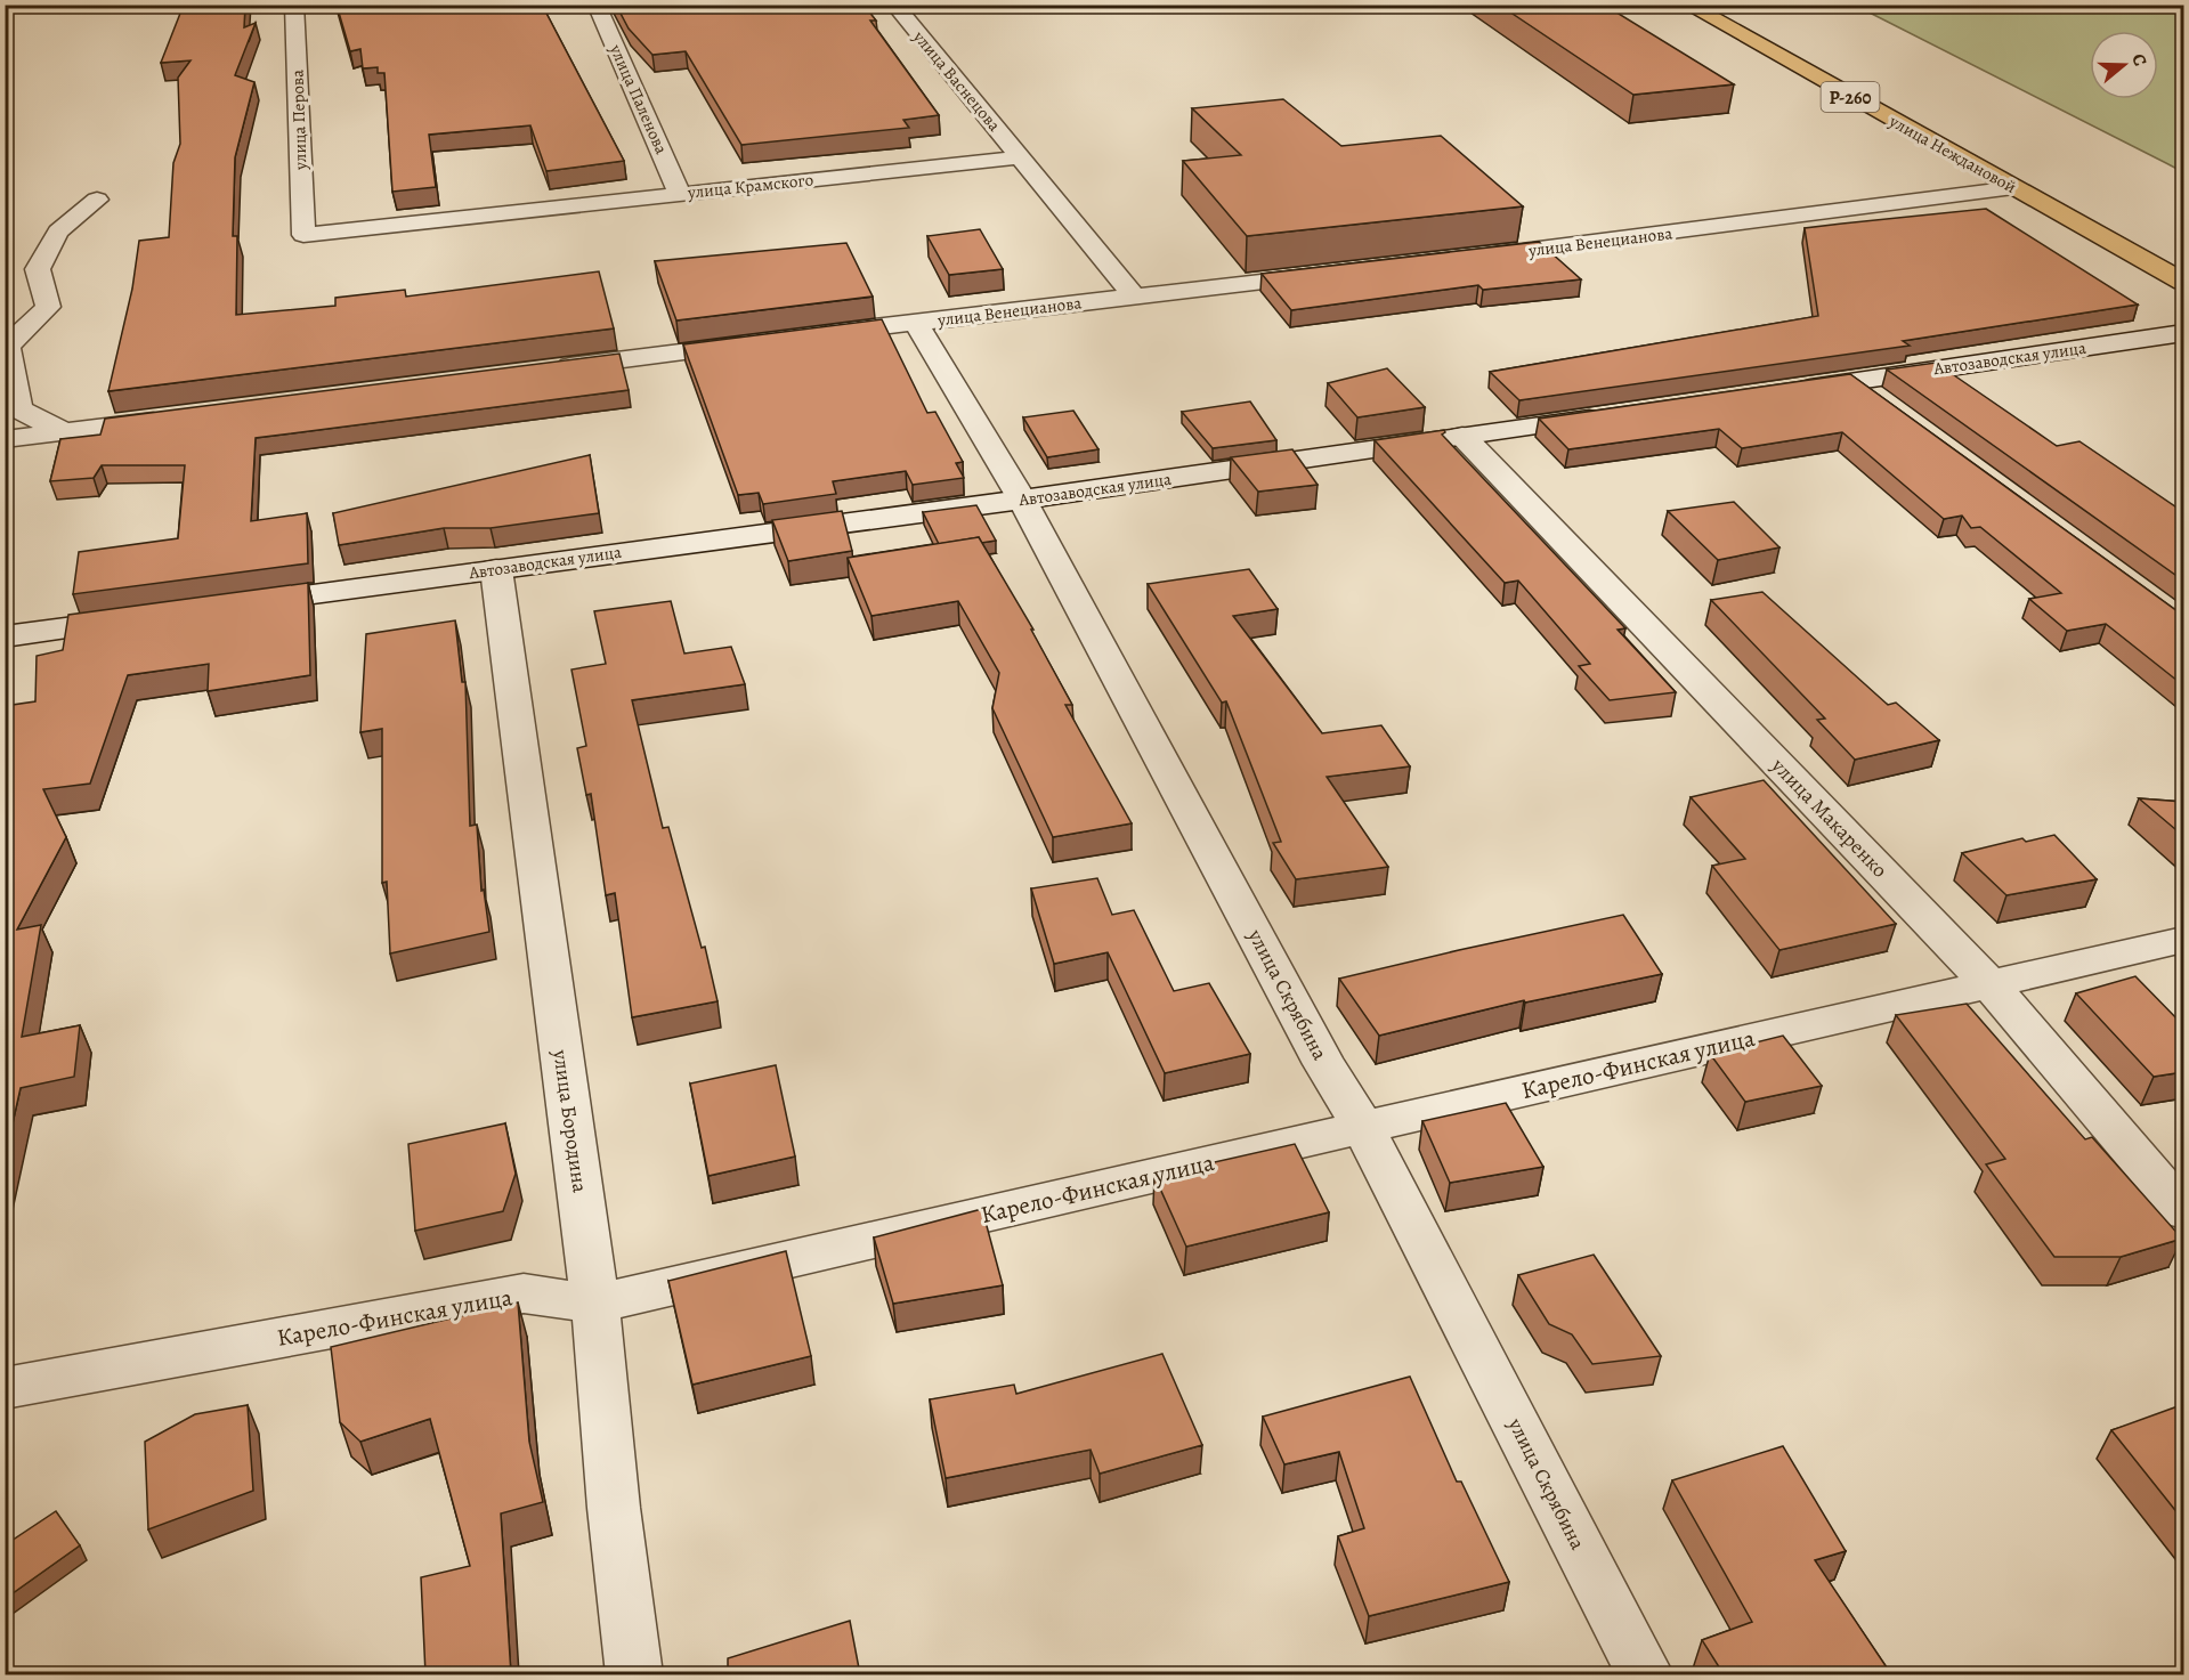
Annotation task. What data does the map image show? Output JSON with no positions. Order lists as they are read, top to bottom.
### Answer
{
  "streets": {
    "highway": ["Р-260", "улица Неждановой"],
    "street": [
      "улица Васнецова",
      "улица Паленова",
      "улица Перова",
      "улица Крамского",
      "улица Венецианова",
      "Автозаводская улица",
      "улица Макаренко",
      "улица Скрябина",
      "Карело-Финская улица",
      "улица Бородина"
    ]
  },
  "crossings": [
    ["улица Васнецова", "улица Крамского"],
    ["улица Паленова", "улица Крамского"],
    ["улица Перова", "улица Крамского"],
    ["улица Неждановой", "улица Венецианова"],
    ["улица Венецианова", "улица Скрябина"],
    ["Автозаводская улица", "улица Макаренко"],
    ["Автозаводская улица", "улица Скрябина"],
    ["Автозаводская улица", "улица Бородина"],
    ["улица Макаренко", "Карело-Финская улица"],
    ["улица Скрябина", "Карело-Финская улица"],
    ["Карело-Финская улица", "улица Бородина"]
  ],
  "north": "right"
}
